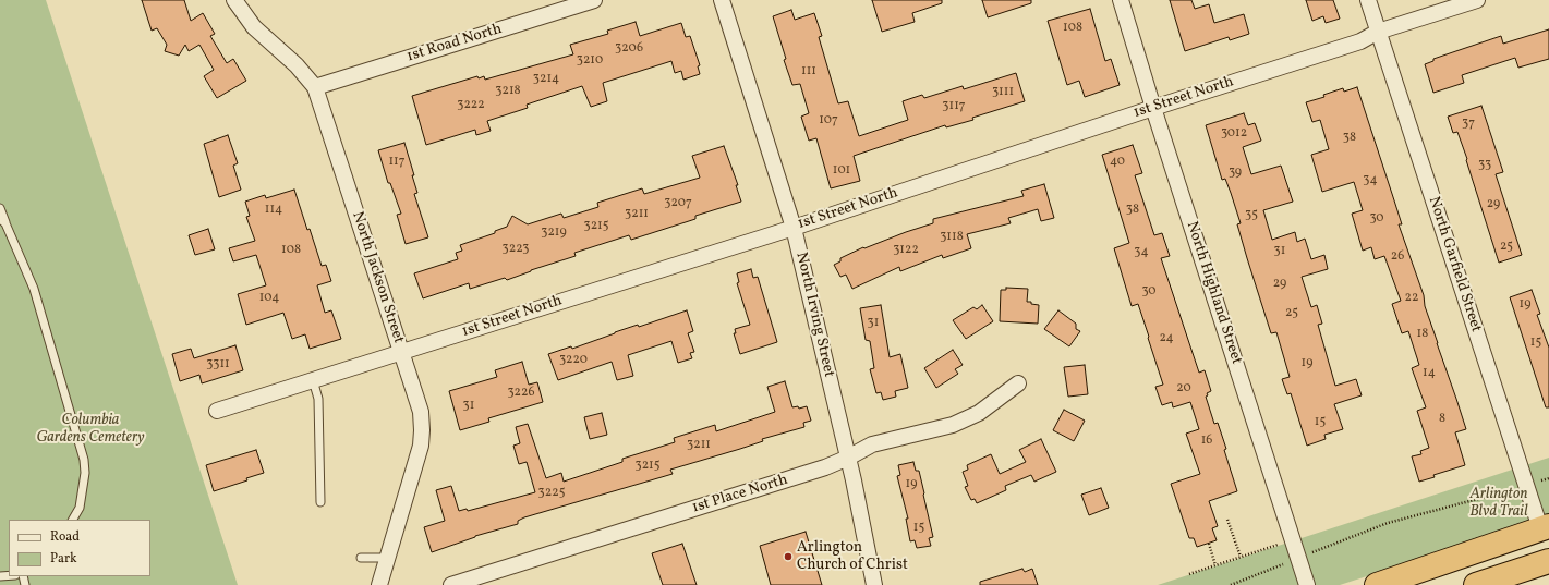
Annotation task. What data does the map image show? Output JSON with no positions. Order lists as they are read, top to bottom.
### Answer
{
  "streets": {
    "street": [
      "1st Road North",
      "1st Street North",
      "North Garfield Street",
      "North Jackson Street",
      "North Highland Street",
      "North Irving Street",
      "1st Place North"
    ]
  },
  "crossings": [
    ["1st Road North", "North Jackson Street"],
    ["1st Street North", "North Garfield Street"],
    ["1st Street North", "North Jackson Street"],
    ["1st Street North", "North Highland Street"],
    ["1st Street North", "North Irving Street"],
    ["North Irving Street", "1st Place North"]
  ],
  "parks": ["Columbia Gardens Cemetery", "Arlington Blvd Trail"],
  "places": ["Arlington Church of Christ"],
  "house_numbers": [
    "108",
    "3206",
    "3210",
    "111",
    "3214",
    "3218",
    "3111",
    "3222",
    "3117",
    "107",
    "37",
    "3012",
    "38",
    "117",
    "40",
    "33",
    "101",
    "39",
    "34",
    "3207",
    "29",
    "114",
    "38",
    "3211",
    "35",
    "30",
    "3215",
    "3219",
    "3118",
    "25",
    "3223",
    "108",
    "3122",
    "31",
    "34",
    "26",
    "29",
    "30",
    "104",
    "22",
    "19",
    "25",
    "31",
    "18",
    "24",
    "15",
    "3220",
    "19",
    "3311",
    "14",
    "20",
    "3226",
    "31",
    "8",
    "15",
    "16",
    "3211",
    "3215",
    "19",
    "3225",
    "15"
  ],
  "legend": ["Road", "Park"]
}
